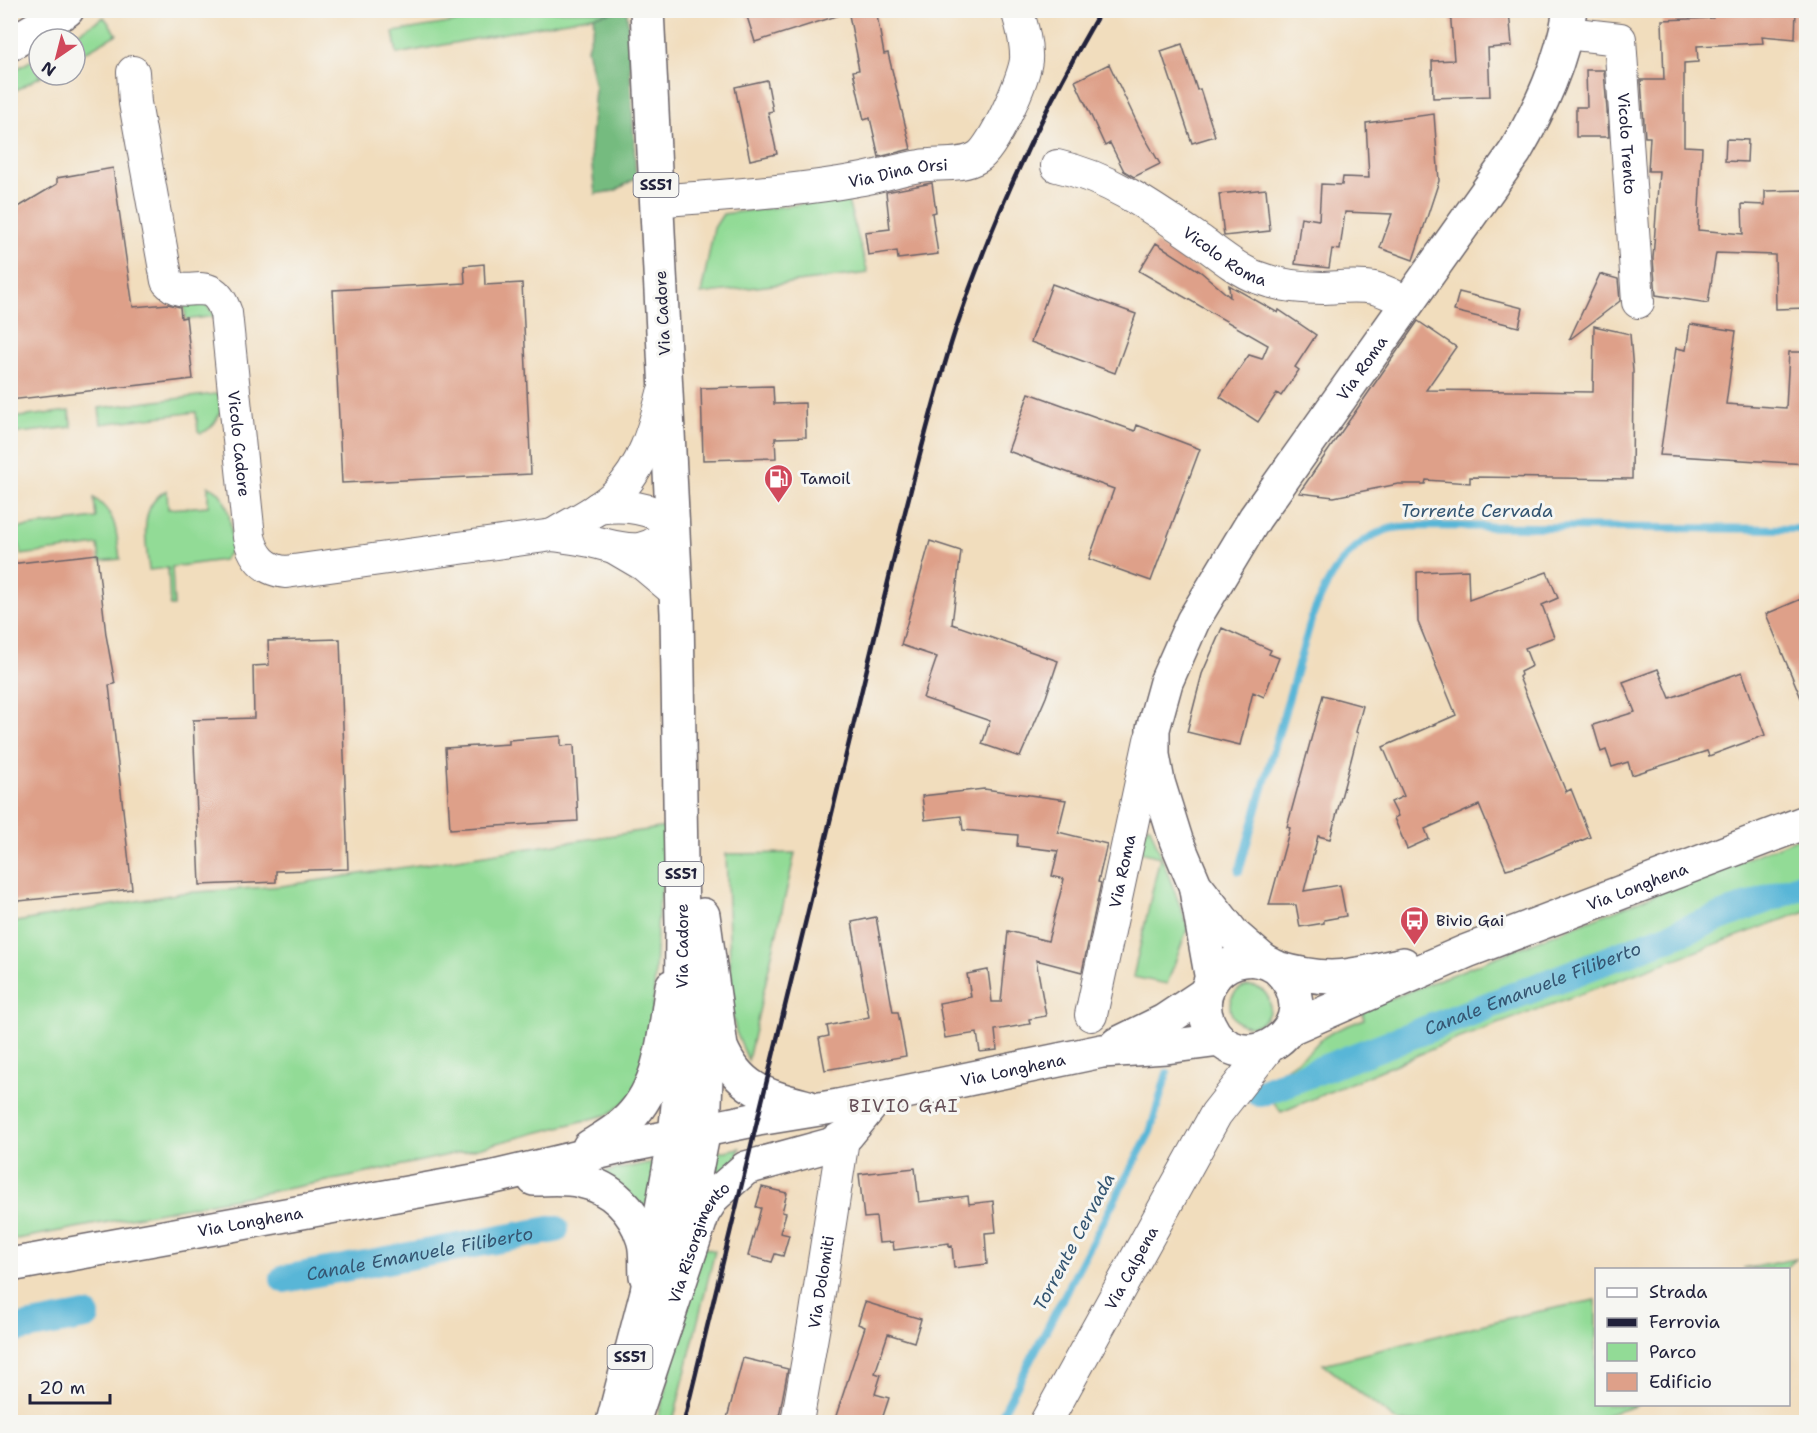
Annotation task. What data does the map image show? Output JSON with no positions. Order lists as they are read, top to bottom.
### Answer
{
  "streets": {
    "street": [
      "Vicolo Trento",
      "Via Dina Orsi",
      "SS51",
      "Vicolo Roma",
      "Via Cadore",
      "Via Roma",
      "Vicolo Cadore",
      "Via Longhena",
      "Via Risorgimento",
      "Via Calpena",
      "Via Dolomiti"
    ]
  },
  "crossings": [
    ["Vicolo Trento", "Via Roma"],
    ["Via Dina Orsi", "Via Cadore"],
    ["Vicolo Roma", "Via Roma"],
    ["Via Cadore", "Vicolo Cadore"],
    ["Via Cadore", "Via Longhena"],
    ["Via Cadore", "Via Risorgimento"],
    ["Via Roma", "Via Longhena"],
    ["Via Roma", "Via Calpena"],
    ["Via Longhena", "Via Risorgimento"],
    ["Via Longhena", "Via Calpena"],
    ["Via Risorgimento", "Via Dolomiti"]
  ],
  "districts": ["BIVIO GAI"],
  "water": ["Torrente Cervada", "Canale Emanuele Filiberto"],
  "places": {
    "fuel station": ["Tamoil"],
    "bus stop": ["Bivio Gai"]
  },
  "legend": [
    "Strada",
    "Ferrovia",
    "Parco",
    "Edificio"
  ],
  "scale_bar": "20 m",
  "north": "bottom left"
}
